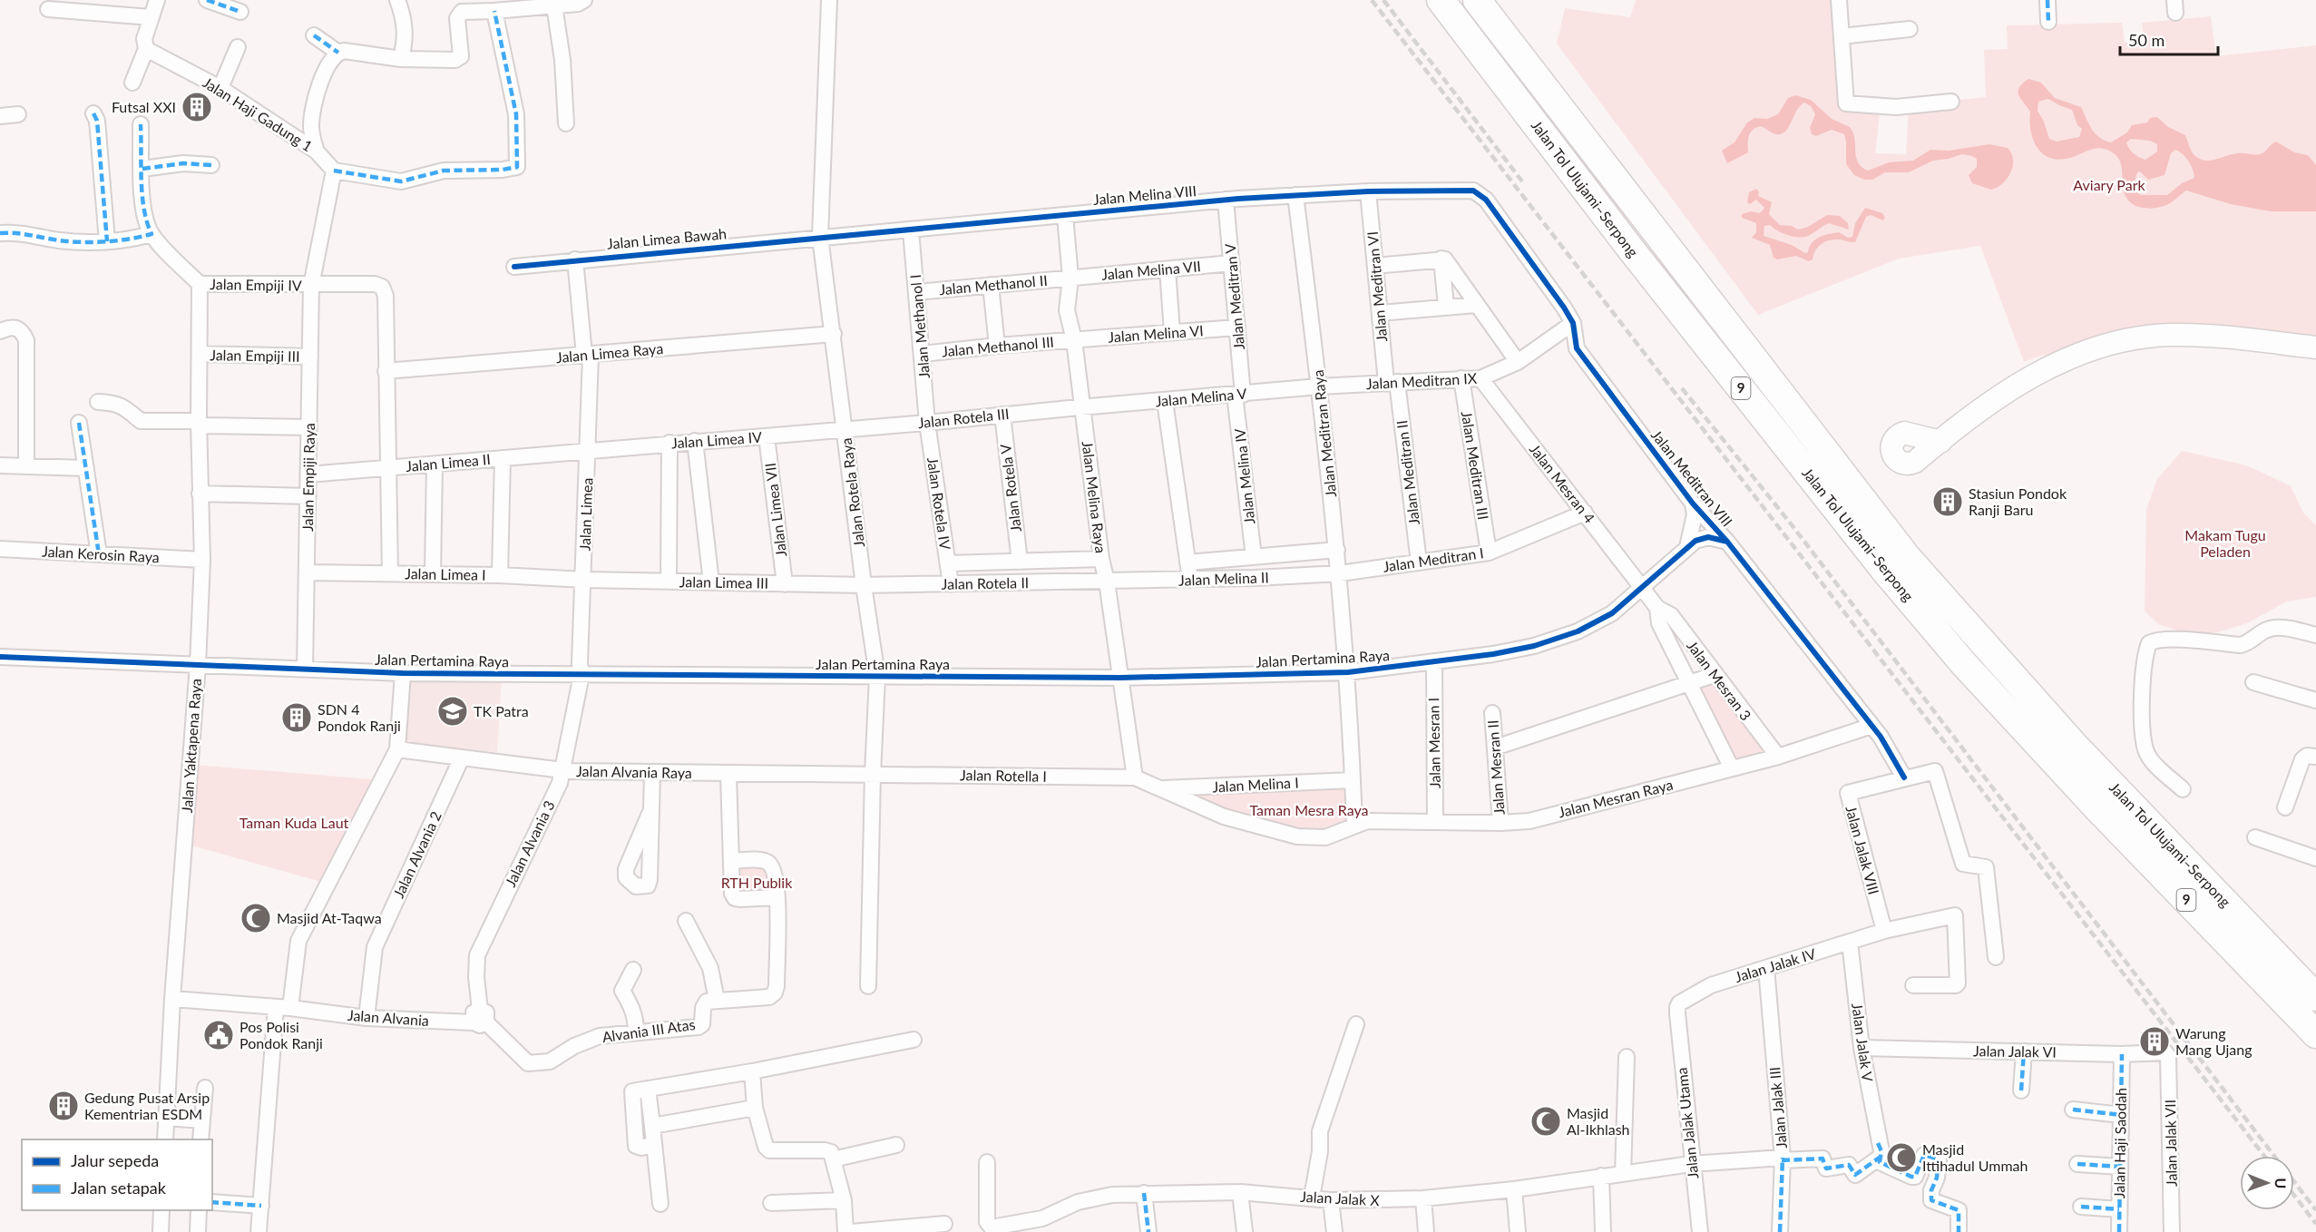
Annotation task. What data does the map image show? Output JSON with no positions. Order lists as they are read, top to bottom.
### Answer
{
  "streets": {
    "highway": ["Jalan Tol Ulujami–Serpong", "9"],
    "street": [
      "Jalan Haji Gadung 1",
      "Jalan Melina VIII",
      "Jalan Limea Bawah",
      "Jalan Melina VII",
      "Jalan Empiji IV",
      "Jalan Methanol II",
      "Jalan Meditran VI",
      "Jalan Meditran V",
      "Jalan Methanol I",
      "Jalan Melina VI",
      "Jalan Methanol III",
      "Jalan Limea Raya",
      "Jalan Empiji III",
      "Jalan Meditran IX",
      "Jalan Melina V",
      "Jalan Rotela III",
      "Jalan Meditran Raya",
      "Jalan Limea IV",
      "Jalan Limea II",
      "Jalan Meditran III",
      "Jalan Meditran II",
      "Jalan Melina IV",
      "Jalan Empiji Raya",
      "Jalan Meditran VIII",
      "Jalan Mesran 4",
      "Jalan Rotela V",
      "Jalan Rotela Raya",
      "Jalan Melina Raya",
      "Jalan Rotela IV",
      "Jalan Limea VII",
      "Jalan Limea",
      "Jalan Kerosin Raya",
      "Jalan Meditran I",
      "Jalan Limea I",
      "Jalan Melina II",
      "Jalan Limea III",
      "Jalan Rotela II",
      "Jalan Pertamina Raya",
      "Jalan Mesran 3",
      "Jalan Mesran I",
      "Jalan Yaktapena Raya",
      "Jalan Mesran II",
      "Jalan Alvania Raya",
      "Jalan Rotella I",
      "Jalan Melina I",
      "Jalan Mesran Raya",
      "Jalan Alvania 3",
      "Jalan Jalak VIII",
      "Jalan Alvania 2",
      "Jalan Jalak IV",
      "Jalan Alvania",
      "Alvania III Atas",
      "Jalan Jalak V",
      "Jalan Jalak VI",
      "Jalan Jalak III",
      "Jalan Jalak Utama",
      "Jalan Haji Saodah",
      "Jalan Jalak VII",
      "Jalan Jalak X"
    ]
  },
  "crossings": [
    ["Jalan Melina VIII", "Jalan Limea Bawah"],
    ["Jalan Melina VIII", "Jalan Meditran VI"],
    ["Jalan Melina VIII", "Jalan Meditran V"],
    ["Jalan Melina VIII", "Jalan Methanol I"],
    ["Jalan Melina VIII", "Jalan Meditran Raya"],
    ["Jalan Melina VIII", "Jalan Meditran VIII"],
    ["Jalan Melina VIII", "Jalan Rotela Raya"],
    ["Jalan Melina VIII", "Jalan Melina Raya"],
    ["Jalan Limea Bawah", "Jalan Rotela Raya"],
    ["Jalan Limea Bawah", "Jalan Limea"],
    ["Jalan Melina VII", "Jalan Methanol II"],
    ["Jalan Melina VII", "Jalan Meditran V"],
    ["Jalan Melina VII", "Jalan Melina Raya"],
    ["Jalan Empiji IV", "Jalan Limea Raya"],
    ["Jalan Empiji IV", "Jalan Empiji Raya"],
    ["Jalan Empiji IV", "Jalan Yaktapena Raya"],
    ["Jalan Methanol II", "Jalan Methanol I"],
    ["Jalan Methanol II", "Jalan Melina Raya"],
    ["Jalan Meditran VI", "Jalan Meditran IX"],
    ["Jalan Meditran VI", "Jalan Meditran II"],
    ["Jalan Meditran V", "Jalan Melina VI"],
    ["Jalan Meditran V", "Jalan Melina V"],
    ["Jalan Meditran V", "Jalan Melina IV"],
    ["Jalan Methanol I", "Jalan Methanol III"],
    ["Jalan Methanol I", "Jalan Rotela III"],
    ["Jalan Methanol I", "Jalan Rotela IV"],
    ["Jalan Melina VI", "Jalan Methanol III"],
    ["Jalan Melina VI", "Jalan Melina Raya"],
    ["Jalan Methanol III", "Jalan Melina Raya"],
    ["Jalan Limea Raya", "Jalan Rotela Raya"],
    ["Jalan Limea Raya", "Jalan Limea"],
    ["Jalan Empiji III", "Jalan Empiji Raya"],
    ["Jalan Empiji III", "Jalan Yaktapena Raya"],
    ["Jalan Meditran IX", "Jalan Melina V"],
    ["Jalan Meditran IX", "Jalan Meditran Raya"],
    ["Jalan Meditran IX", "Jalan Meditran III"],
    ["Jalan Meditran IX", "Jalan Meditran II"],
    ["Jalan Meditran IX", "Jalan Meditran VIII"],
    ["Jalan Meditran IX", "Jalan Mesran 4"],
    ["Jalan Melina V", "Jalan Rotela III"],
    ["Jalan Melina V", "Jalan Meditran Raya"],
    ["Jalan Melina V", "Jalan Melina IV"],
    ["Jalan Melina V", "Jalan Melina Raya"],
    ["Jalan Rotela III", "Jalan Limea IV"],
    ["Jalan Rotela III", "Jalan Rotela V"],
    ["Jalan Rotela III", "Jalan Rotela Raya"],
    ["Jalan Rotela III", "Jalan Melina Raya"],
    ["Jalan Rotela III", "Jalan Rotela IV"],
    ["Jalan Meditran Raya", "Jalan Meditran I"],
    ["Jalan Meditran Raya", "Jalan Melina II"],
    ["Jalan Meditran Raya", "Jalan Pertamina Raya"],
    ["Jalan Limea IV", "Jalan Limea II"],
    ["Jalan Limea IV", "Jalan Rotela Raya"],
    ["Jalan Limea IV", "Jalan Limea VII"],
    ["Jalan Limea IV", "Jalan Limea"],
    ["Jalan Limea II", "Jalan Empiji Raya"],
    ["Jalan Limea II", "Jalan Limea"],
    ["Jalan Meditran III", "Jalan Meditran I"],
    ["Jalan Meditran II", "Jalan Meditran I"],
    ["Jalan Melina IV", "Jalan Melina II"],
    ["Jalan Empiji Raya", "Jalan Limea I"],
    ["Jalan Empiji Raya", "Jalan Pertamina Raya"],
    ["Jalan Meditran VIII", "Jalan Pertamina Raya"],
    ["Jalan Meditran VIII", "Jalan Mesran Raya"],
    ["Jalan Meditran VIII", "Jalan Jalak VIII"],
    ["Jalan Mesran 4", "Jalan Meditran I"],
    ["Jalan Mesran 4", "Jalan Pertamina Raya"],
    ["Jalan Mesran 4", "Jalan Mesran 3"],
    ["Jalan Rotela Raya", "Jalan Limea III"],
    ["Jalan Rotela Raya", "Jalan Rotela II"],
    ["Jalan Rotela Raya", "Jalan Pertamina Raya"],
    ["Jalan Rotela Raya", "Jalan Alvania Raya"],
    ["Jalan Rotela Raya", "Jalan Rotella I"],
    ["Jalan Melina Raya", "Jalan Melina II"],
    ["Jalan Melina Raya", "Jalan Rotela II"],
    ["Jalan Melina Raya", "Jalan Pertamina Raya"],
    ["Jalan Melina Raya", "Jalan Rotella I"],
    ["Jalan Melina Raya", "Jalan Mesran Raya"],
    ["Jalan Rotela IV", "Jalan Rotela II"],
    ["Jalan Limea VII", "Jalan Limea III"],
    ["Jalan Limea", "Jalan Limea I"],
    ["Jalan Limea", "Jalan Limea III"],
    ["Jalan Limea", "Jalan Pertamina Raya"],
    ["Jalan Limea", "Jalan Alvania 3"],
    ["Jalan Kerosin Raya", "Jalan Yaktapena Raya"],
    ["Jalan Meditran I", "Jalan Melina II"],
    ["Jalan Limea I", "Jalan Limea III"],
    ["Jalan Melina II", "Jalan Rotela II"],
    ["Jalan Limea III", "Jalan Rotela II"],
    ["Jalan Pertamina Raya", "Jalan Mesran 3"],
    ["Jalan Pertamina Raya", "Jalan Mesran I"],
    ["Jalan Pertamina Raya", "Jalan Yaktapena Raya"],
    ["Jalan Pertamina Raya", "Jalan Alvania 3"],
    ["Jalan Mesran 3", "Jalan Mesran Raya"],
    ["Jalan Mesran I", "Jalan Mesran Raya"],
    ["Jalan Yaktapena Raya", "Jalan Alvania"],
    ["Jalan Mesran II", "Jalan Mesran Raya"],
    ["Jalan Alvania Raya", "Jalan Rotella I"],
    ["Jalan Alvania Raya", "Jalan Alvania 3"],
    ["Jalan Alvania Raya", "Jalan Alvania 2"],
    ["Jalan Rotella I", "Jalan Mesran Raya"],
    ["Jalan Melina I", "Jalan Mesran Raya"],
    ["Jalan Alvania 3", "Jalan Alvania"],
    ["Jalan Alvania 3", "Alvania III Atas"],
    ["Jalan Jalak VIII", "Jalan Jalak IV"],
    ["Jalan Alvania 2", "Jalan Alvania"],
    ["Jalan Jalak IV", "Jalan Jalak V"],
    ["Jalan Jalak IV", "Jalan Jalak III"],
    ["Jalan Jalak IV", "Jalan Jalak Utama"],
    ["Jalan Alvania", "Alvania III Atas"],
    ["Jalan Jalak V", "Jalan Jalak VI"],
    ["Jalan Jalak VI", "Jalan Haji Saodah"],
    ["Jalan Jalak VI", "Jalan Jalak VII"],
    ["Jalan Jalak III", "Jalan Jalak Utama"],
    ["Jalan Jalak III", "Jalan Jalak X"],
    ["Jalan Jalak Utama", "Jalan Jalak X"]
  ],
  "parks": [
    "Aviary Park",
    "Makam Tugu Peladen",
    "Taman Mesra Raya",
    "Taman Kuda Laut",
    "RTH Publik"
  ],
  "places": {
    "building": [
      "Futsal XXI",
      "Stasiun Pondok Ranji Baru",
      "SDN 4 Pondok Ranji",
      "Warung Mang Ujang",
      "Gedung Pusat Arsip Kementrian ESDM"
    ],
    "school or university": ["TK Patra"],
    "mosque": ["Masjid At-Taqwa", "Masjid Al-Ikhlash", "Masjid Ittihadul Ummah"],
    "public building": ["Pos Polisi Pondok Ranji"]
  },
  "legend": ["Jalur sepeda", "Jalan setapak"],
  "scale_bar": "50 m",
  "north": "right"
}
